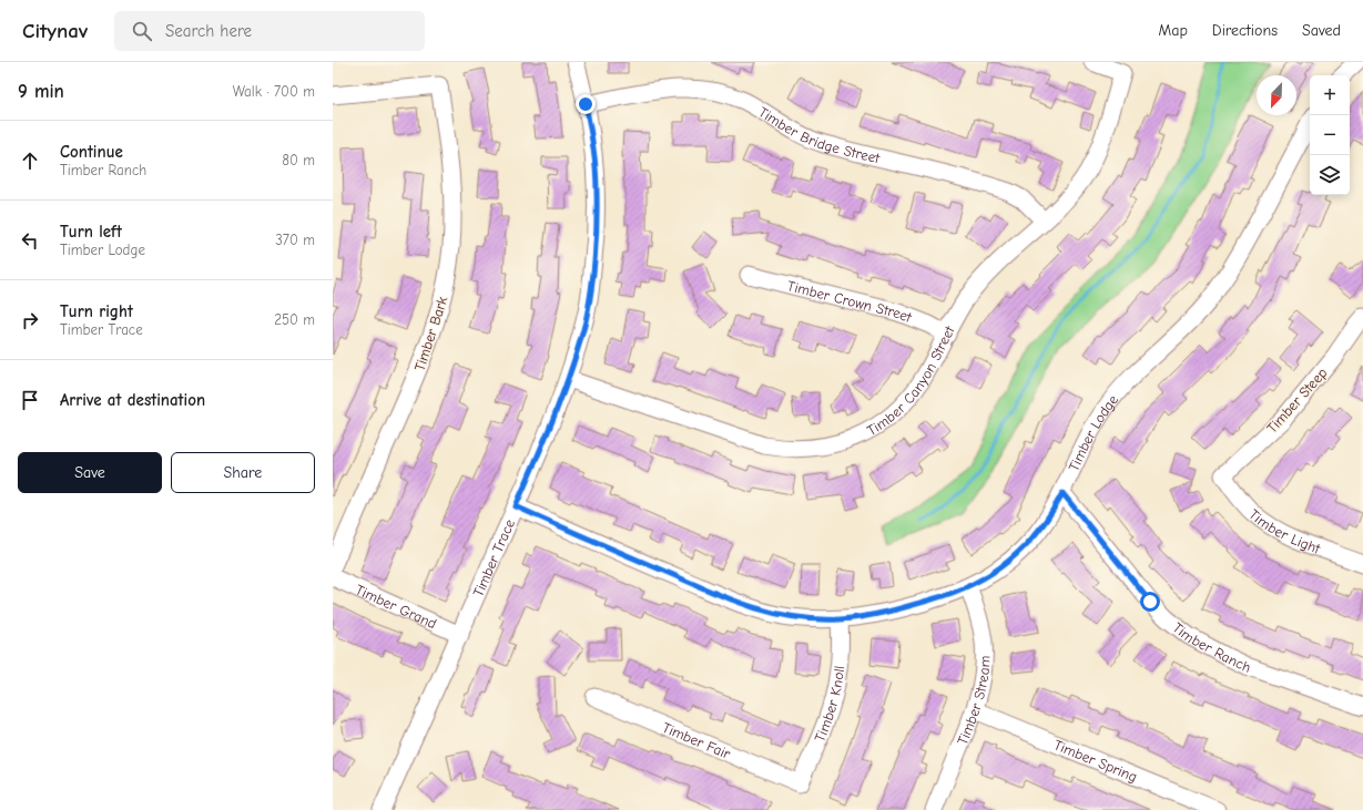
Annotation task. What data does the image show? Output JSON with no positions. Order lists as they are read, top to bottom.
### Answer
{
  "streets": {
    "street": [
      "Timber Bridge Street",
      "Timber Crown Street",
      "Timber Bark",
      "Timber Canyon Street",
      "Timber Steep",
      "Timber Lodge",
      "Timber Light",
      "Timber Trace",
      "Timber Grand",
      "Timber Ranch",
      "Timber Stream",
      "Timber Knoll",
      "Timber Fair",
      "Timber Spring"
    ]
  },
  "crossings": [
    ["Timber Bridge Street", "Timber Canyon Street"],
    ["Timber Bridge Street", "Timber Trace"],
    ["Timber Crown Street", "Timber Canyon Street"],
    ["Timber Canyon Street", "Timber Trace"],
    ["Timber Steep", "Timber Light"],
    ["Timber Lodge", "Timber Trace"],
    ["Timber Lodge", "Timber Ranch"],
    ["Timber Lodge", "Timber Stream"],
    ["Timber Lodge", "Timber Knoll"],
    ["Timber Trace", "Timber Grand"],
    ["Timber Stream", "Timber Spring"],
    ["Timber Knoll", "Timber Fair"]
  ],
  "north": "bottom left",
  "page": {
    "header": "Citynav",
    "search": "Search here",
    "nav": ["Map", "Directions", "Saved"],
    "heading": ["9 min", "Walk · 700 m"],
    "map_buttons": ["+", "−"],
    "list": [
      ["Continue", "Timber Ranch", "80 m"],
      ["Turn left", "Timber Lodge", "370 m"],
      ["Turn right", "Timber Trace", "250 m"],
      "Arrive at destination"
    ],
    "buttons": ["Save", "Share"]
  }
}
